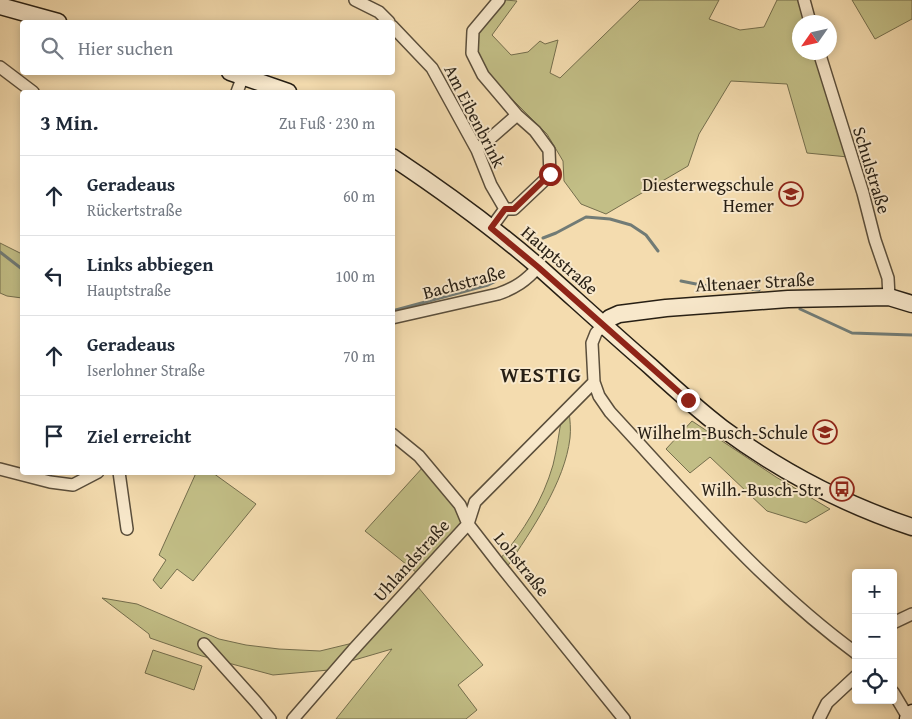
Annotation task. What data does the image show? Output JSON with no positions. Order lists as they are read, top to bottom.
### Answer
{
  "streets": {
    "main road": ["Hauptstraße", "Altenaer Straße"],
    "street": [
      "Am Eibenbrink",
      "Schulstraße",
      "Bachstraße",
      "Uhlandstraße",
      "Lohstraße"
    ]
  },
  "crossings": [
    ["Schulstraße", "Altenaer Straße"],
    ["Hauptstraße", "Bachstraße"],
    ["Hauptstraße", "Altenaer Straße"],
    ["Uhlandstraße", "Lohstraße"]
  ],
  "districts": ["WESTIG"],
  "places": {
    "school or university": ["Diesterwegschule Hemer", "Wilhelm-Busch-Schule"],
    "bus stop": ["Wilh.-Busch-Str."]
  },
  "north": "bottom left",
  "page": {
    "search": "Hier suchen",
    "heading": ["3 Min.", "Zu Fuß · 230 m"],
    "list": [
      ["Geradeaus", "Rückertstraße", "60 m"],
      ["Links abbiegen", "Hauptstraße", "100 m"],
      ["Geradeaus", "Iserlohner Straße", "70 m"],
      "Ziel erreicht"
    ],
    "map_buttons": ["+", "−"]
  }
}
